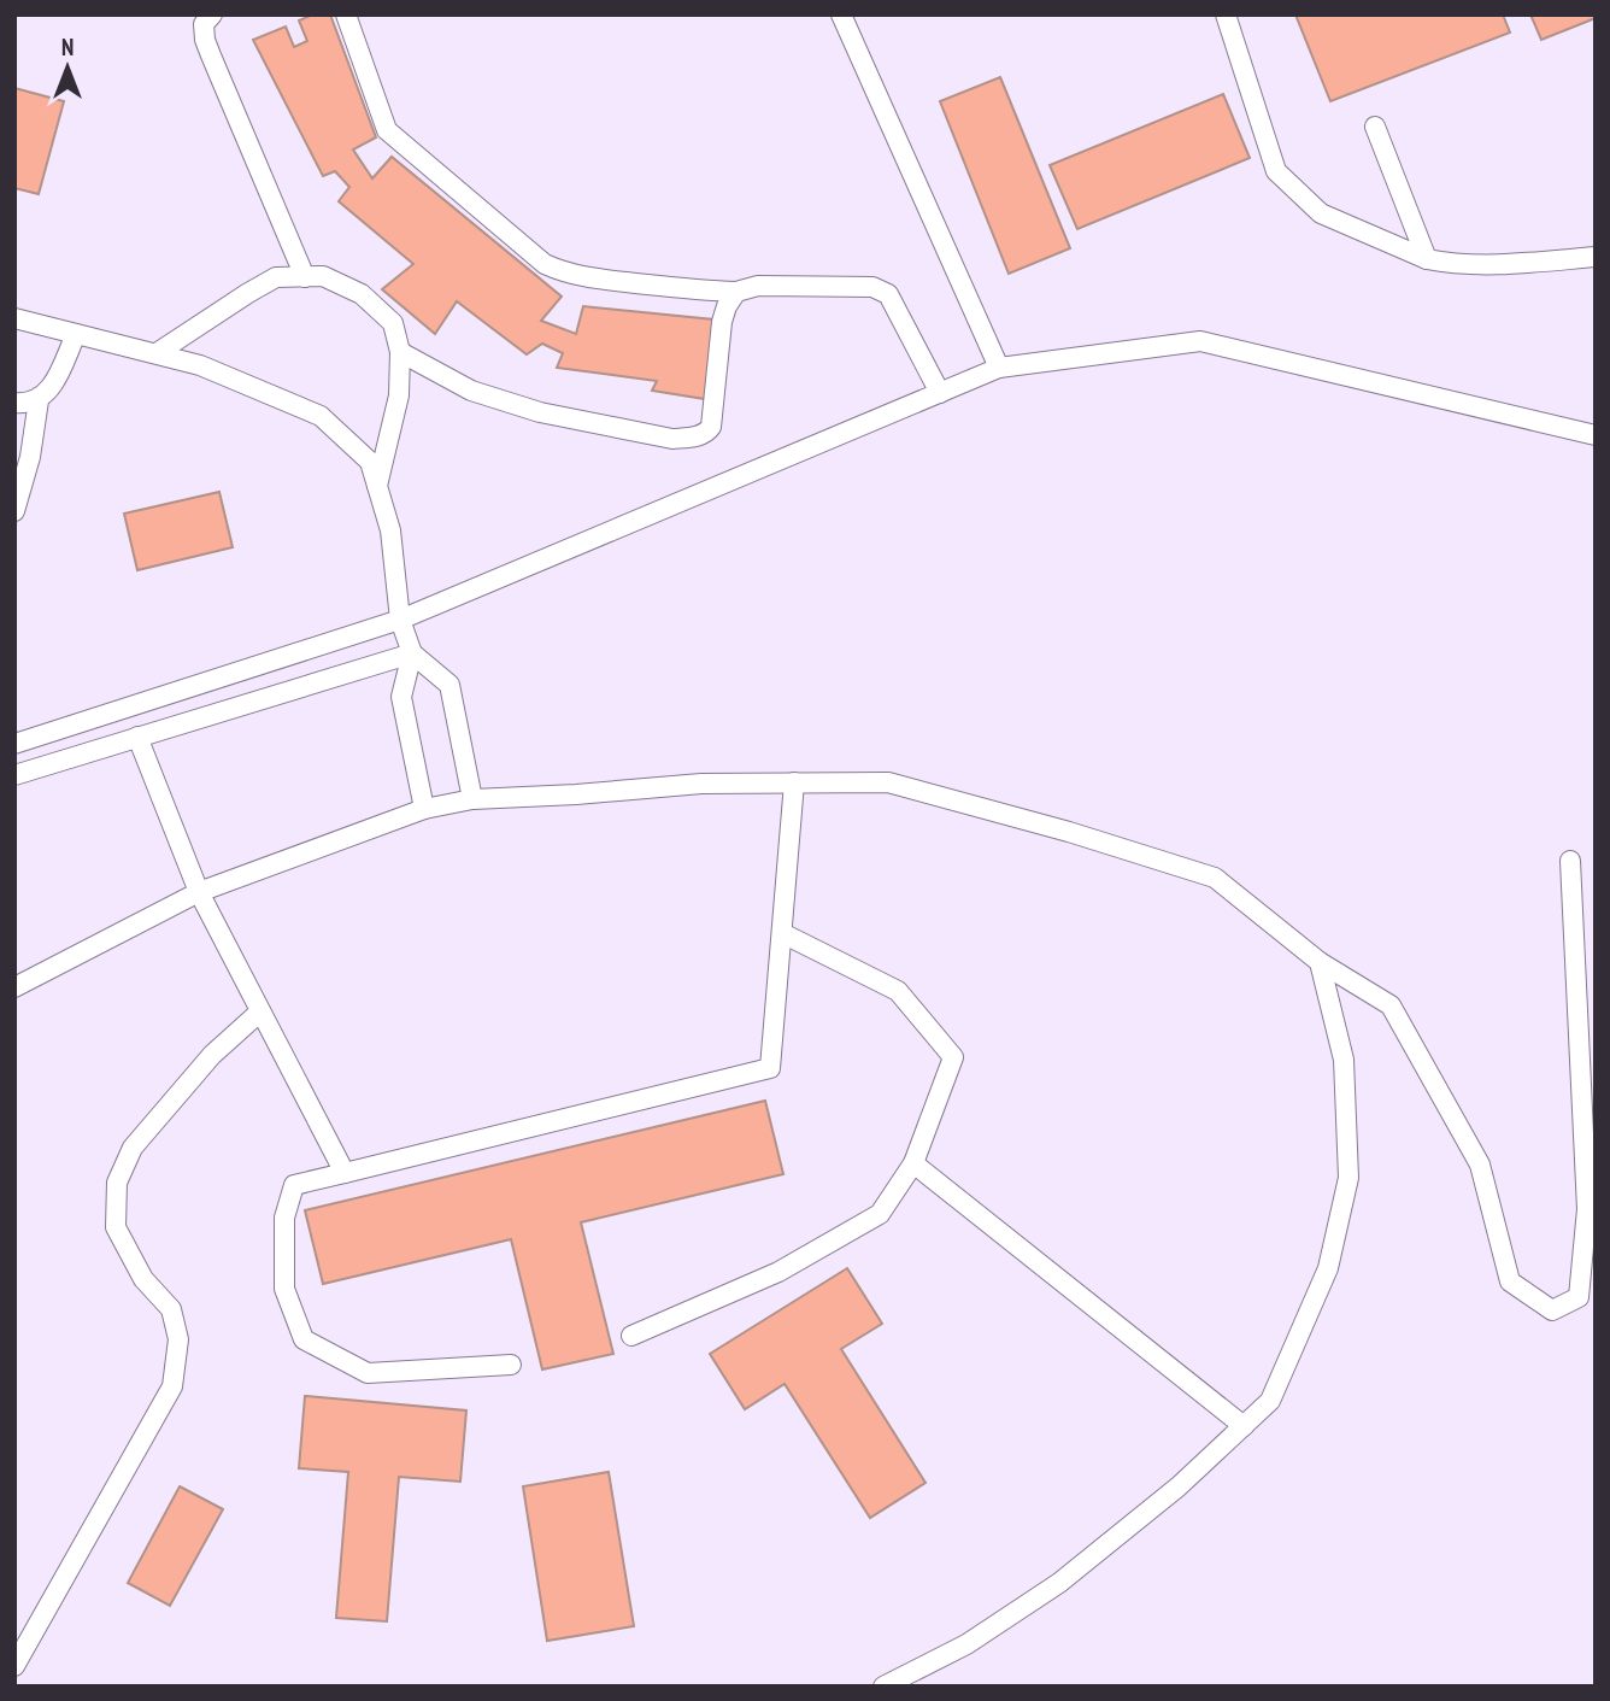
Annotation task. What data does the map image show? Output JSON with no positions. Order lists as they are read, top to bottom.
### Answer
{
  "north": "top"
}
